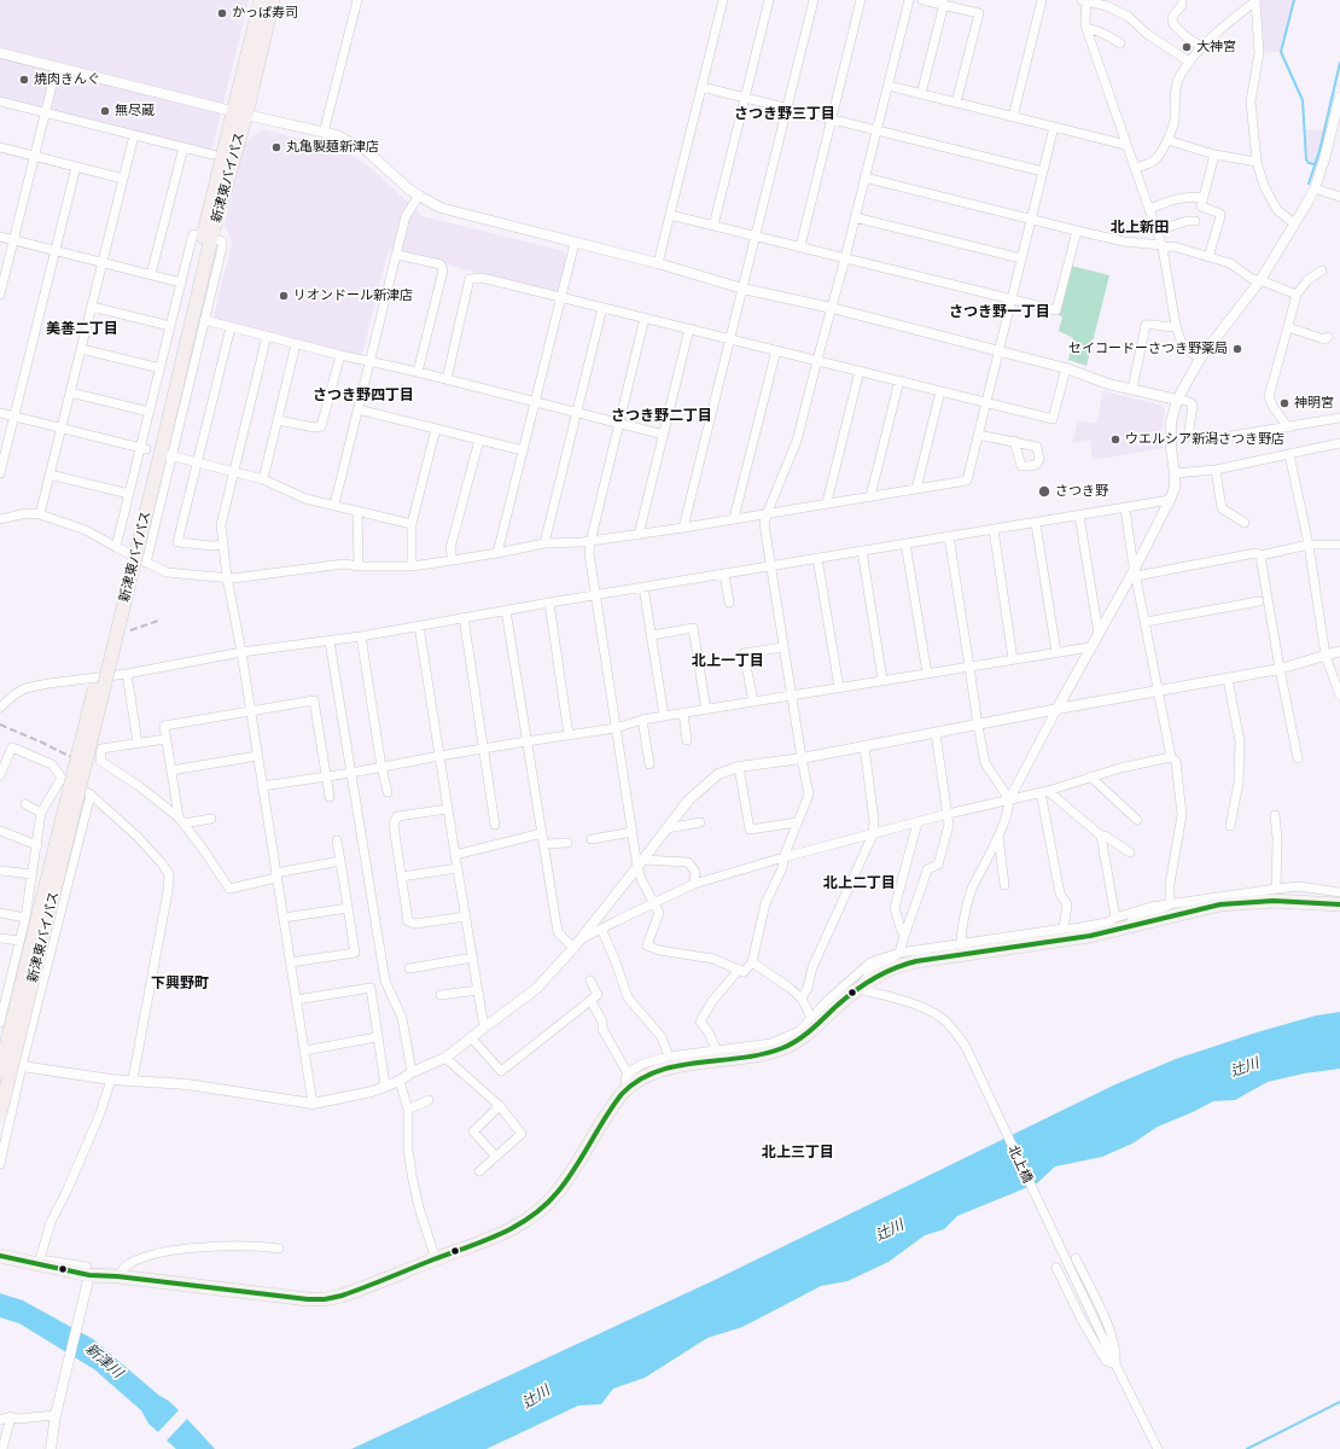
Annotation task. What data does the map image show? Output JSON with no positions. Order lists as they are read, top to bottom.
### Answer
{
  "streets": {
    "highway": ["新津東バイパス"],
    "street": ["北上橋"]
  },
  "districts": [
    "さつき野三丁目",
    "北上新田",
    "さつき野一丁目",
    "美善二丁目",
    "さつき野四丁目",
    "さつき野二丁目",
    "北上一丁目",
    "北上二丁目",
    "下興野町",
    "北上三丁目"
  ],
  "water": ["辻川", "新津川"],
  "places": [
    "かっぱ寿司",
    "大神宮",
    "焼肉きんぐ",
    "無尽蔵",
    "丸亀製麺新津店",
    "リオンドール新津店",
    "セイコードーさつき野薬局",
    "神明宮",
    "ウエルシア新潟さつき野店",
    "さつき野"
  ]
}
